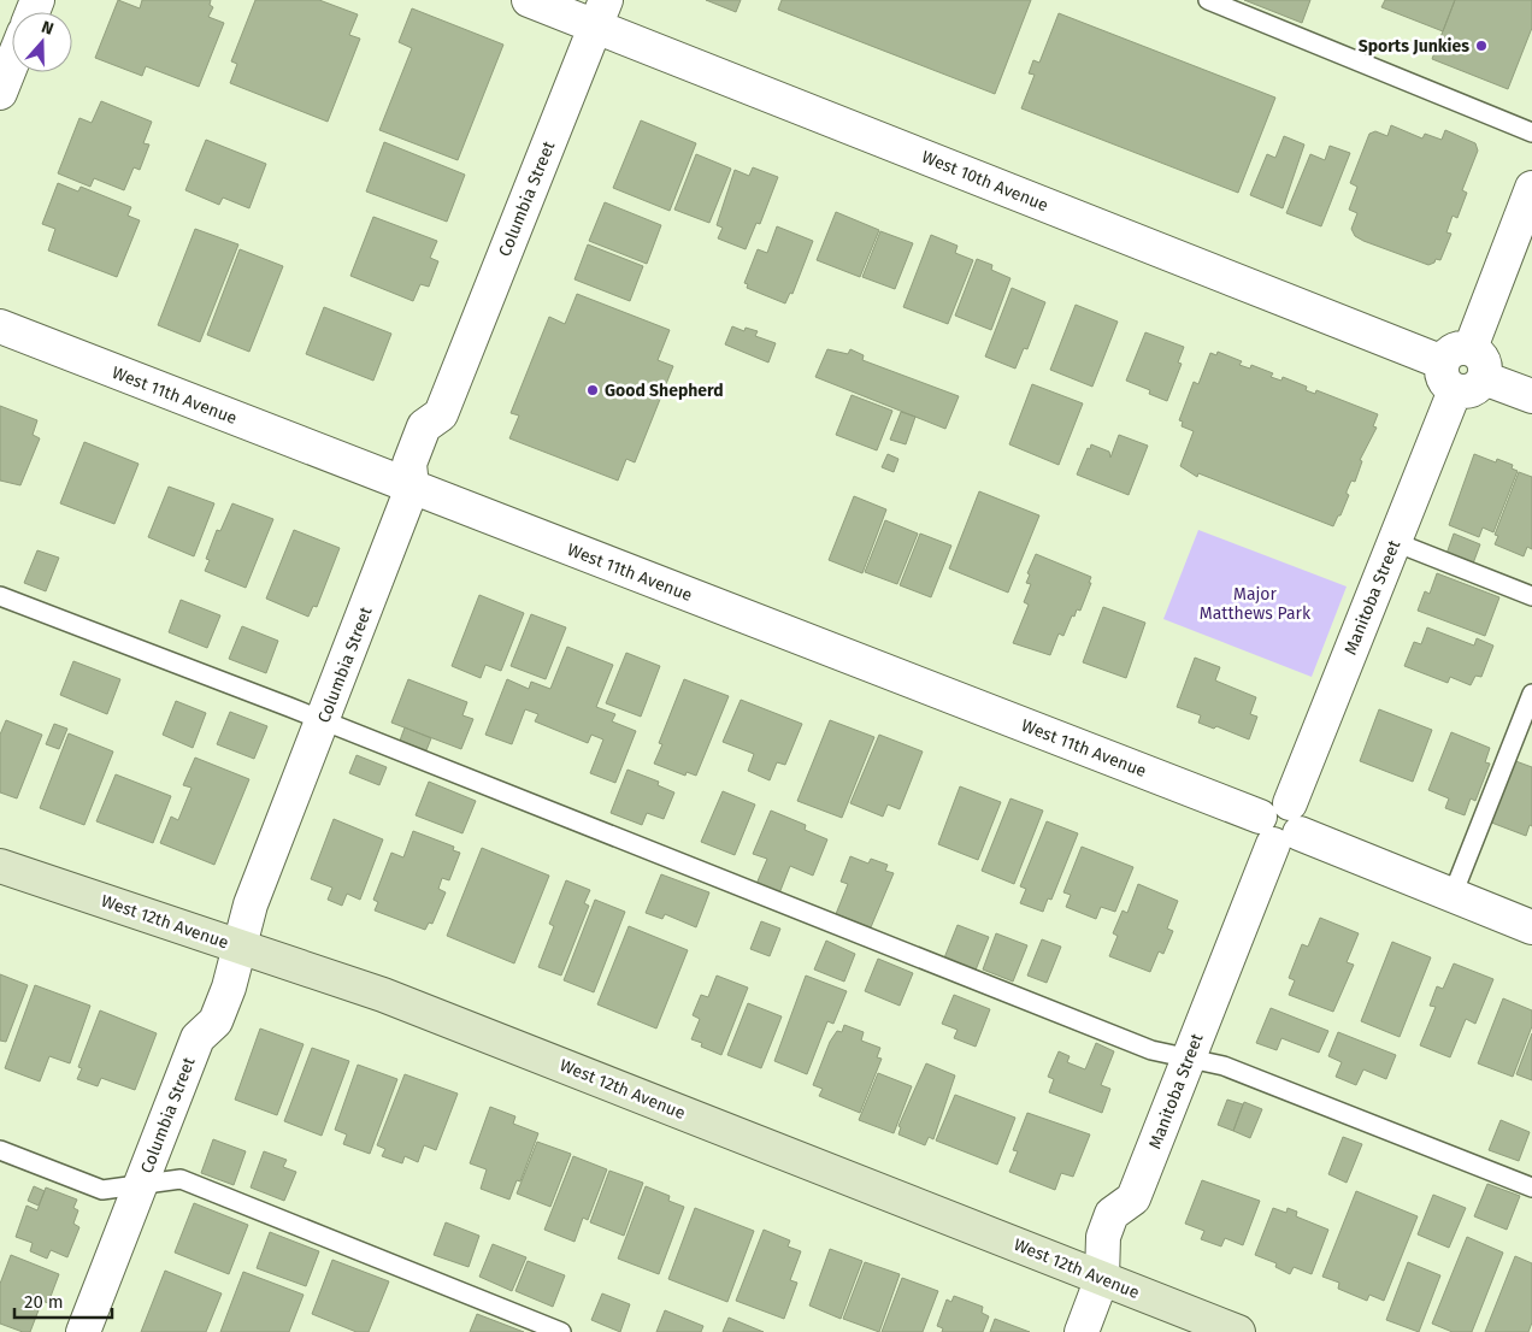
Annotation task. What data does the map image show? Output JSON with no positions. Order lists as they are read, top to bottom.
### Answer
{
  "streets": {
    "street": [
      "West 10th Avenue",
      "Columbia Street",
      "West 11th Avenue",
      "Manitoba Street",
      "West 12th Avenue"
    ]
  },
  "crossings": [
    ["West 10th Avenue", "Columbia Street"],
    ["West 10th Avenue", "Manitoba Street"],
    ["Columbia Street", "West 11th Avenue"],
    ["Columbia Street", "West 12th Avenue"],
    ["West 11th Avenue", "Manitoba Street"],
    ["Manitoba Street", "West 12th Avenue"]
  ],
  "parks": ["Major Matthews Park"],
  "places": ["Sports Junkies", "Good Shepherd"],
  "scale_bar": "20 m",
  "north": "top"
}
